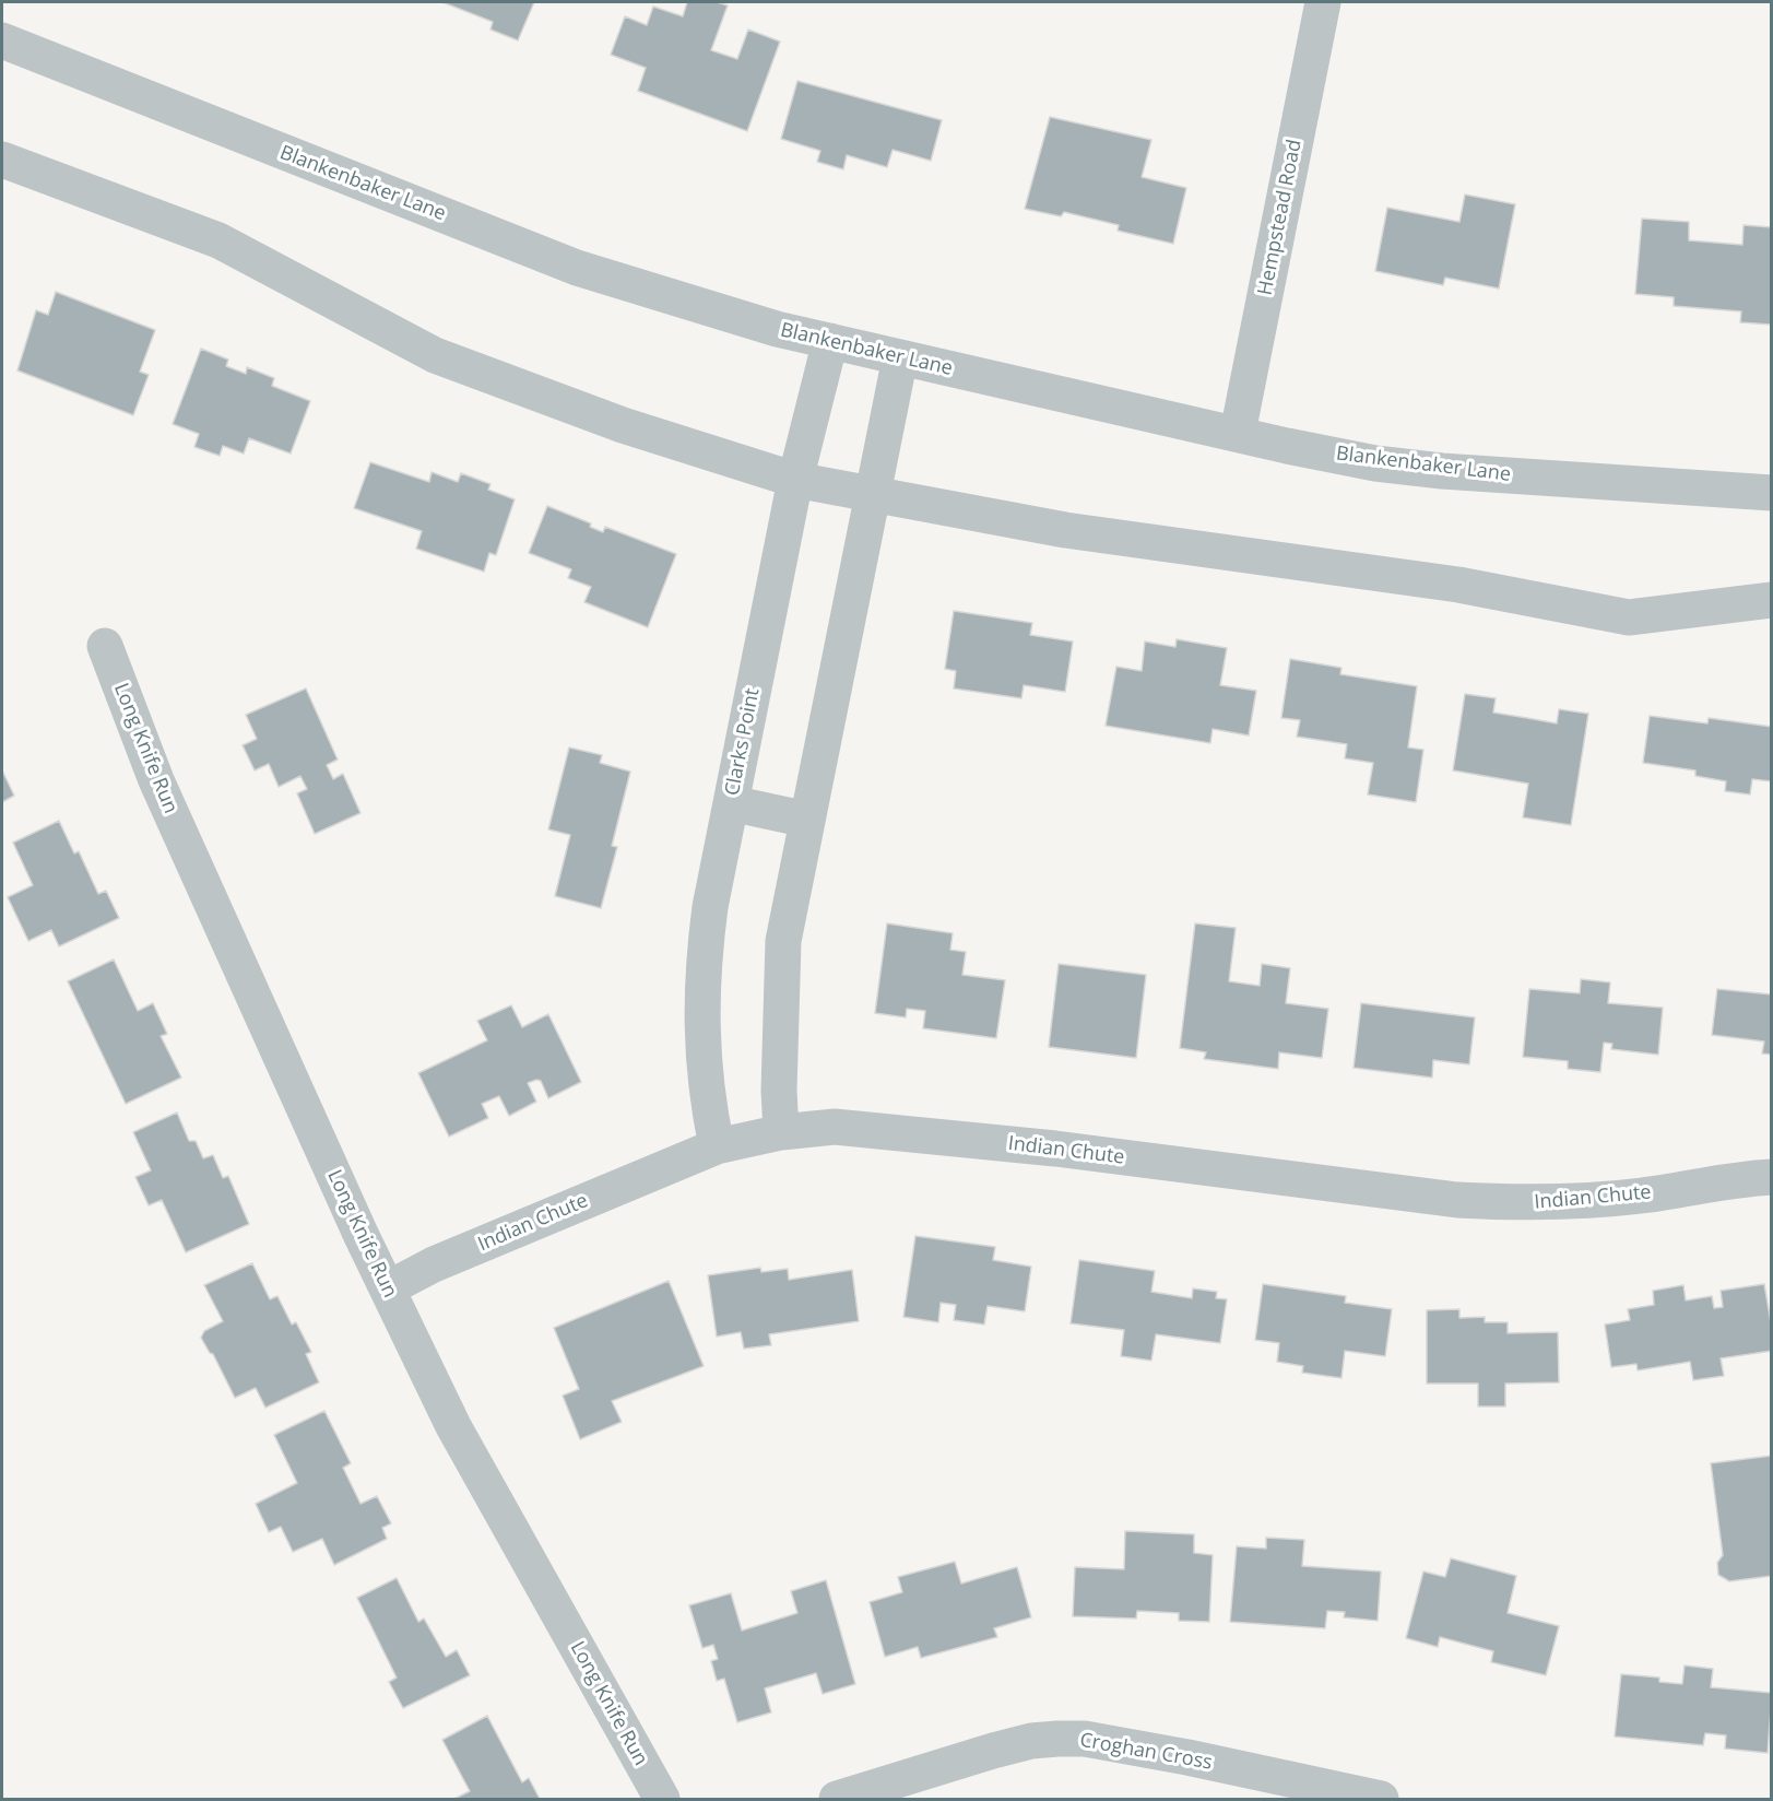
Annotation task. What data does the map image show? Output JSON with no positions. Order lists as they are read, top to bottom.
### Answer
{
  "streets": {
    "street": [
      "Blankenbaker Lane",
      "Hempstead Road",
      "Clarks Point",
      "Long Knife Run",
      "Indian Chute",
      "Croghan Cross"
    ]
  },
  "crossings": [
    ["Blankenbaker Lane", "Hempstead Road"],
    ["Blankenbaker Lane", "Clarks Point"],
    ["Clarks Point", "Indian Chute"],
    ["Long Knife Run", "Indian Chute"]
  ]
}
